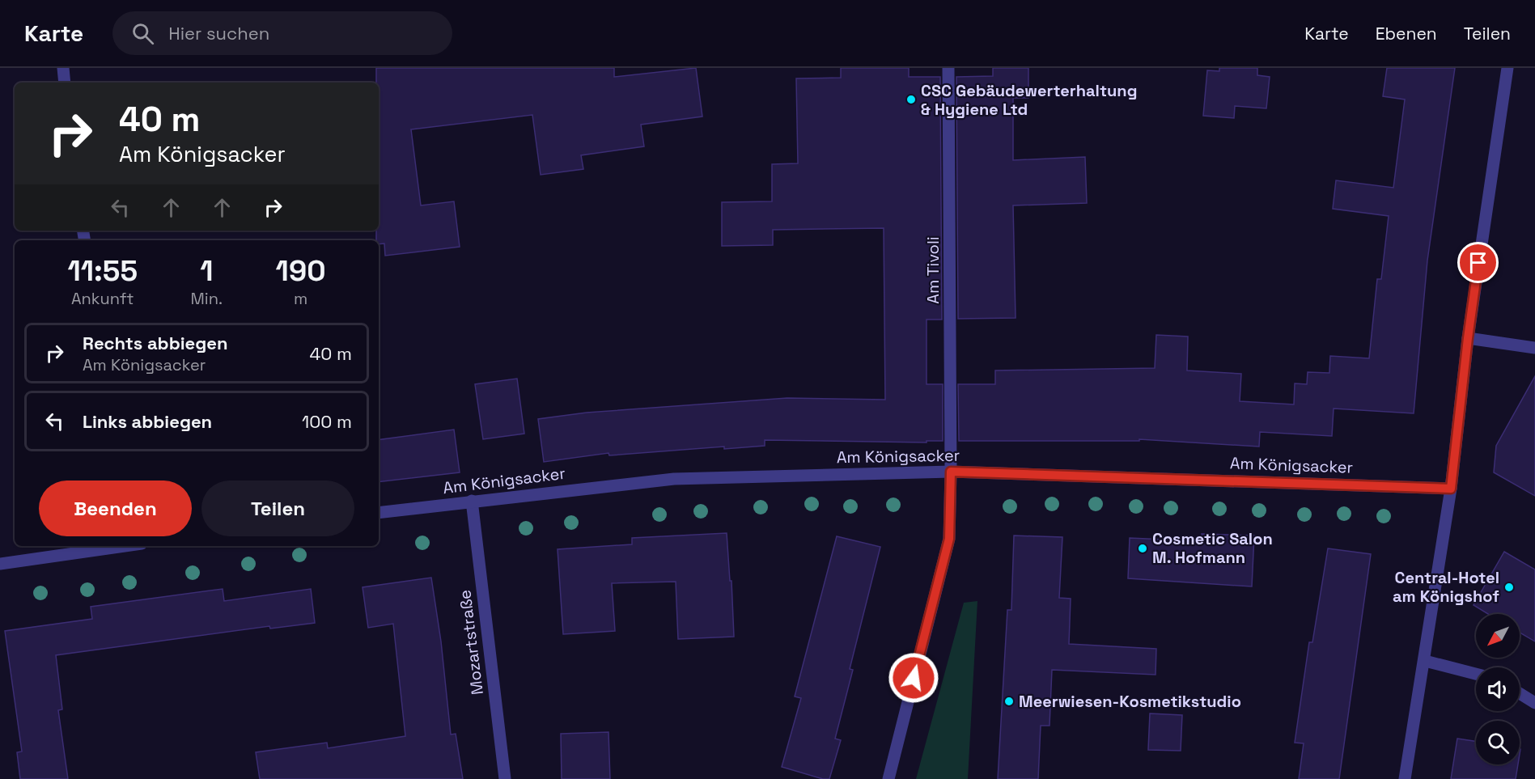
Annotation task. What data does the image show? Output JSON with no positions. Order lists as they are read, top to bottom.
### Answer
{
  "streets": {
    "street": ["Am Tivoli", "Am Königsacker", "Mozartstraße"]
  },
  "crossings": [
    ["Am Tivoli", "Am Königsacker"],
    ["Am Königsacker", "Mozartstraße"]
  ],
  "places": [
    "CSC Gebäudewerterhaltung & Hygiene Ltd",
    "Cosmetic Salon M. Hofmann",
    "Central-Hotel am Königshof",
    "Meerwiesen-Kosmetikstudio"
  ],
  "north": "bottom left",
  "page": {
    "header": "Karte",
    "search": "Hier suchen",
    "nav": ["Karte", "Ebenen", "Teilen"],
    "turn": ["40 m", "Am Königsacker"],
    "eta": [
      "11:55",
      "Ankunft",
      "1",
      "Min.",
      "190",
      "m"
    ],
    "list": [
      {
        "name": "Rechts abbiegen",
        "note": "Am Königsacker",
        "value": "40 m"
      },
      {
        "name": "Links abbiegen",
        "value": "100 m"
      }
    ],
    "buttons": ["Beenden", "Teilen"]
  }
}
